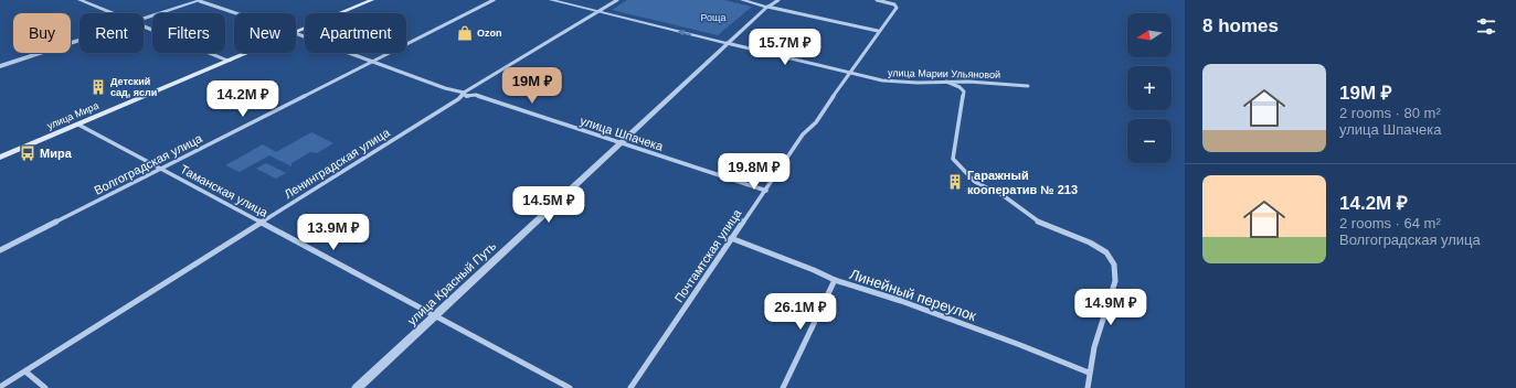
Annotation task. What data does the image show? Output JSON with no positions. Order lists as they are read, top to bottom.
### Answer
{
  "streets": {
    "main road": ["улица Мира"],
    "street": [
      "улица Марии Ульяновой",
      "улица Шпачека",
      "Ленинградская улица",
      "Волгоградская улица",
      "Таманская улица",
      "Почтамтская улица",
      "улица Красный Путь",
      "Линейный переулок"
    ]
  },
  "crossings": [
    ["улица Марии Ульяновой", "Ленинградская улица"],
    ["улица Марии Ульяновой", "Почтамтская улица"],
    ["улица Марии Ульяновой", "улица Красный Путь"],
    ["улица Мира", "Таманская улица"],
    ["улица Шпачека", "Ленинградская улица"],
    ["улица Шпачека", "Волгоградская улица"],
    ["улица Шпачека", "Почтамтская улица"],
    ["улица Шпачека", "улица Красный Путь"],
    ["Ленинградская улица", "Таманская улица"],
    ["Волгоградская улица", "Таманская улица"],
    ["Таманская улица", "улица Красный Путь"],
    ["Почтамтская улица", "Линейный переулок"]
  ],
  "parks": ["Роща"],
  "places": {
    "shop": ["Ozon"],
    "building": ["Детский сад, ясли", "Гаражный кооператив № 213"],
    "bus stop": ["Мира"]
  },
  "north": "left",
  "page": {
    "heading": "8 homes",
    "map_buttons": ["+", "−"],
    "chip": [
      "Buy",
      "Rent",
      "Filters",
      "New",
      "Apartment"
    ],
    "price": [
      "15.7M ₽",
      "19M ₽",
      "14.2M ₽",
      "19.8M ₽",
      "14.5M ₽",
      "13.9M ₽",
      "14.9M ₽",
      "26.1M ₽"
    ],
    "list": [
      {
        "name": "19M ₽",
        "note": "2 rooms · 80 m² · улица Шпачека"
      },
      {
        "name": "14.2M ₽",
        "note": "2 rooms · 64 m² · Волгоградская улица"
      }
    ]
  }
}
